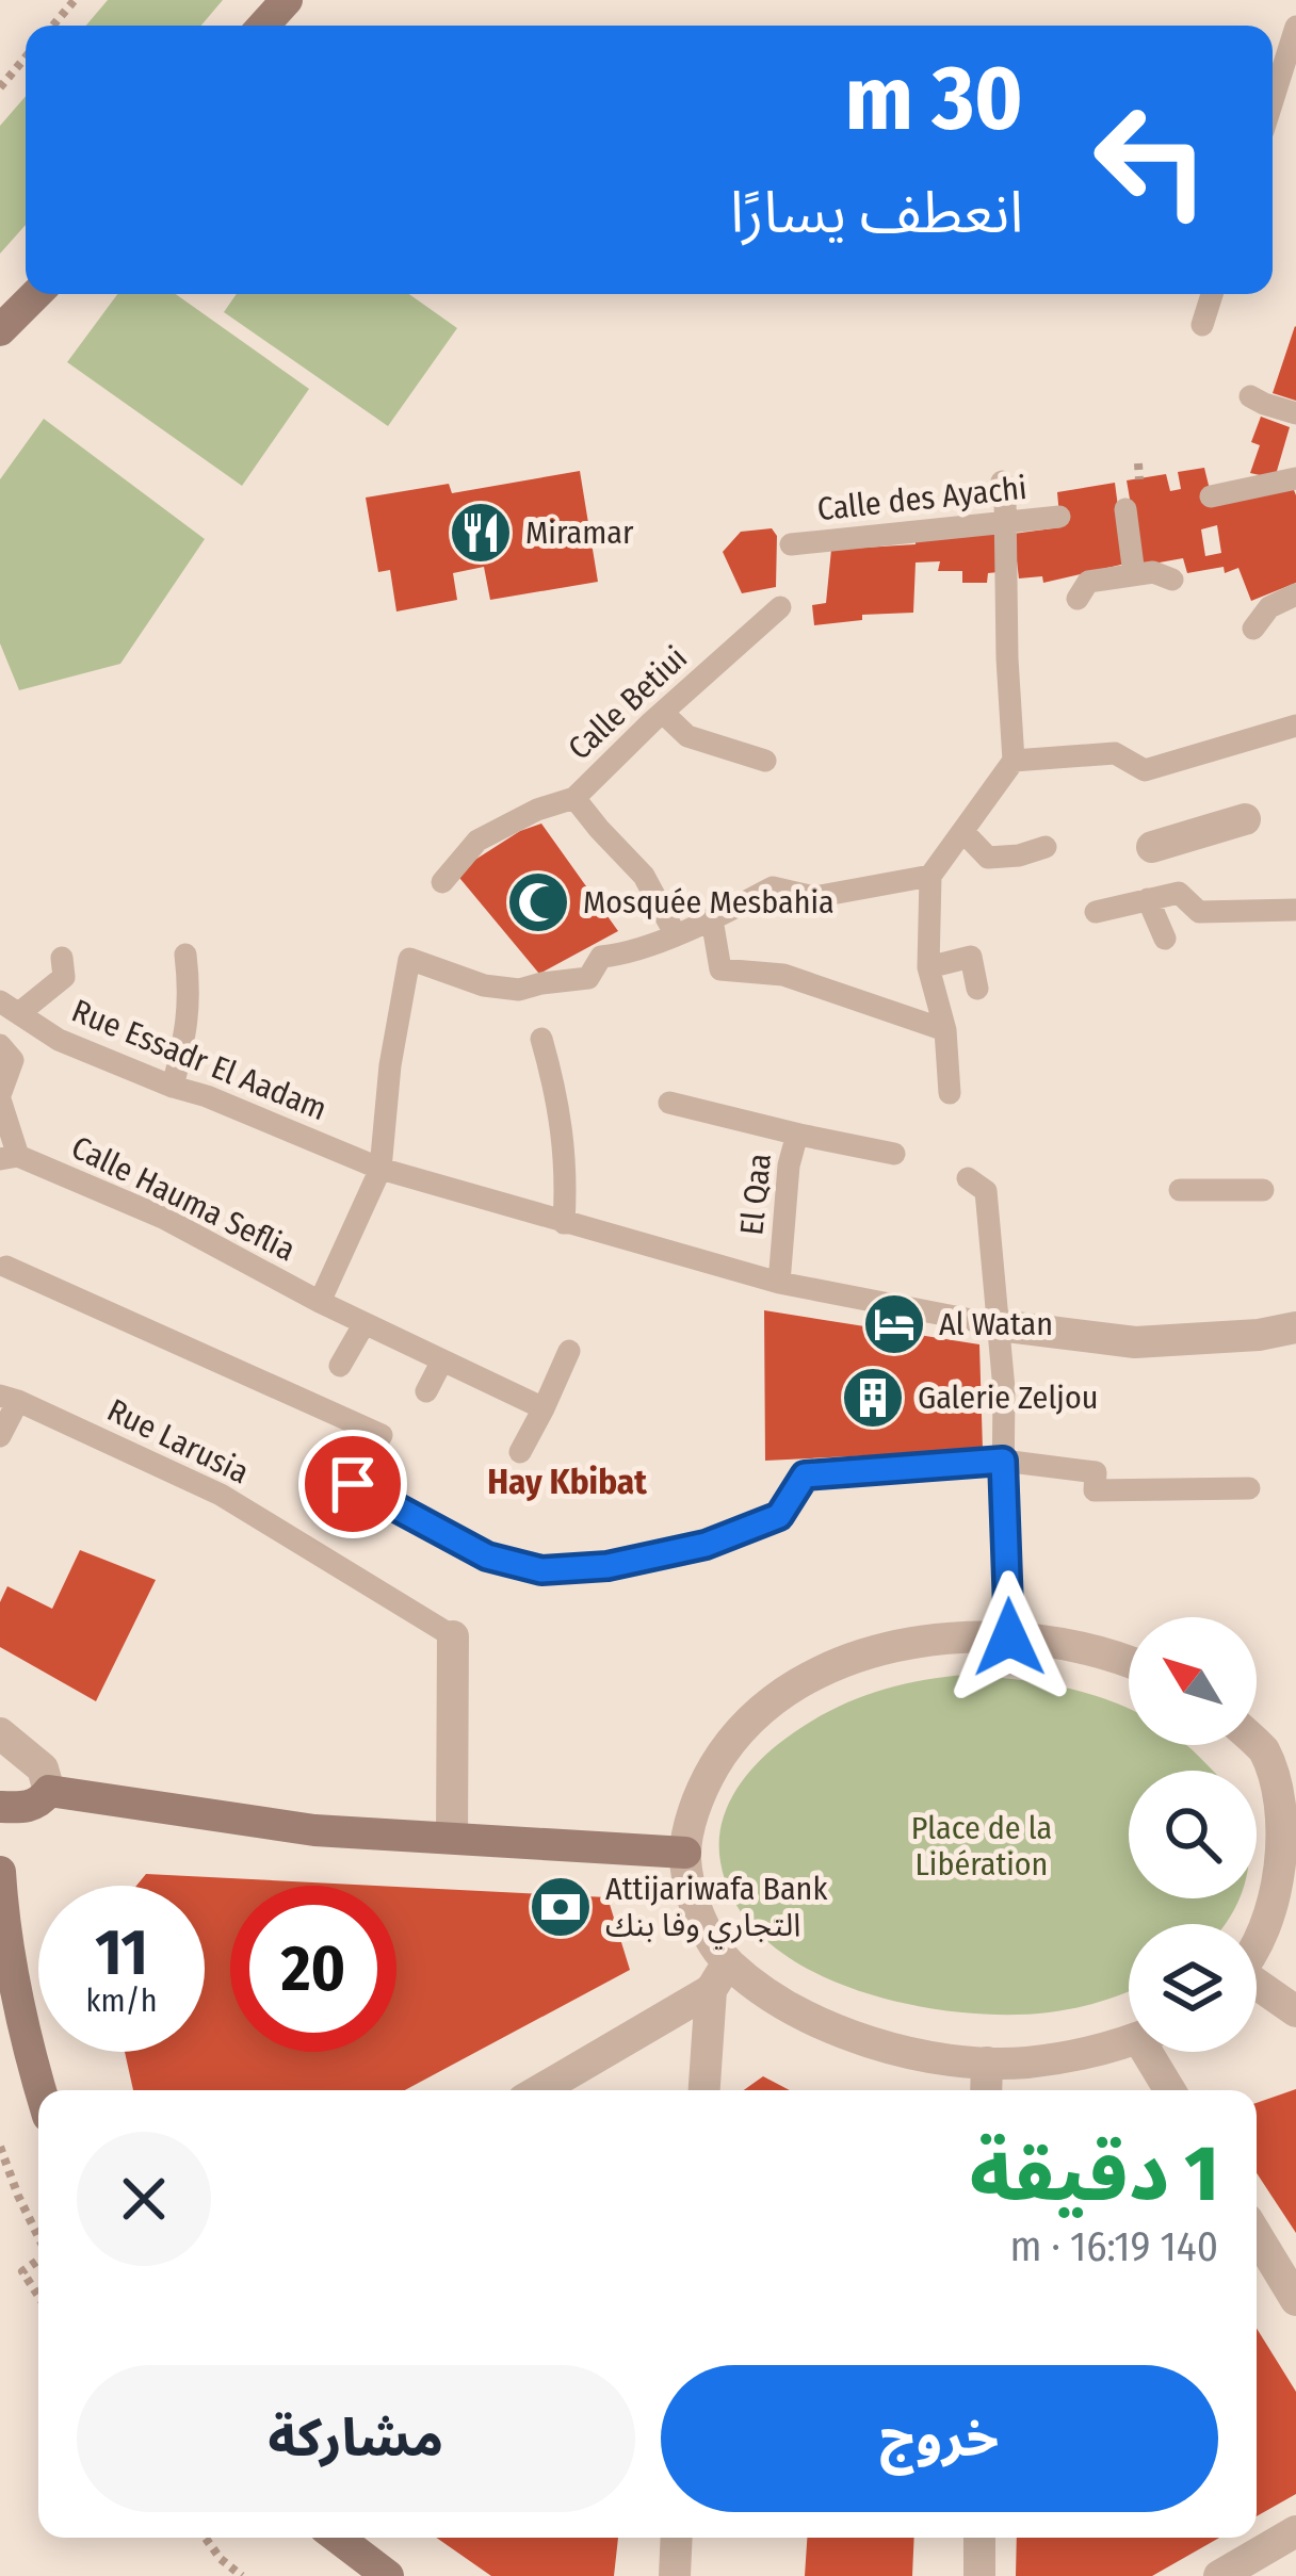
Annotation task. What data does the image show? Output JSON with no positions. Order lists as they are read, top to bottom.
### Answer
{
  "streets": {
    "lane": [
      "Calle des Ayachi",
      "Calle Betiui",
      "Rue Essadr El Aadam",
      "El Qaa",
      "Calle Hauma Seflia",
      "Rue Larusia"
    ]
  },
  "crossings": [
    ["Rue Essadr El Aadam", "El Qaa"]
  ],
  "districts": ["Hay Kbibat"],
  "parks": ["Place de la Libération"],
  "places": {
    "restaurant": ["Miramar"],
    "mosque": ["Mosquée Mesbahia"],
    "hotel": ["Al Watan"],
    "building": ["Galerie Zeljou"],
    "bank": ["Attijariwafa Bank التجاري وفا بنك"]
  },
  "north": "top left",
  "page": {
    "turn": ["30 m", "انعطف يسارًا"],
    "speed": "11 km/h",
    "limit": "20",
    "heading": ["1 دقيقة", "140 m · 16:19"],
    "buttons": ["خروج", "مشاركة"]
  }
}
